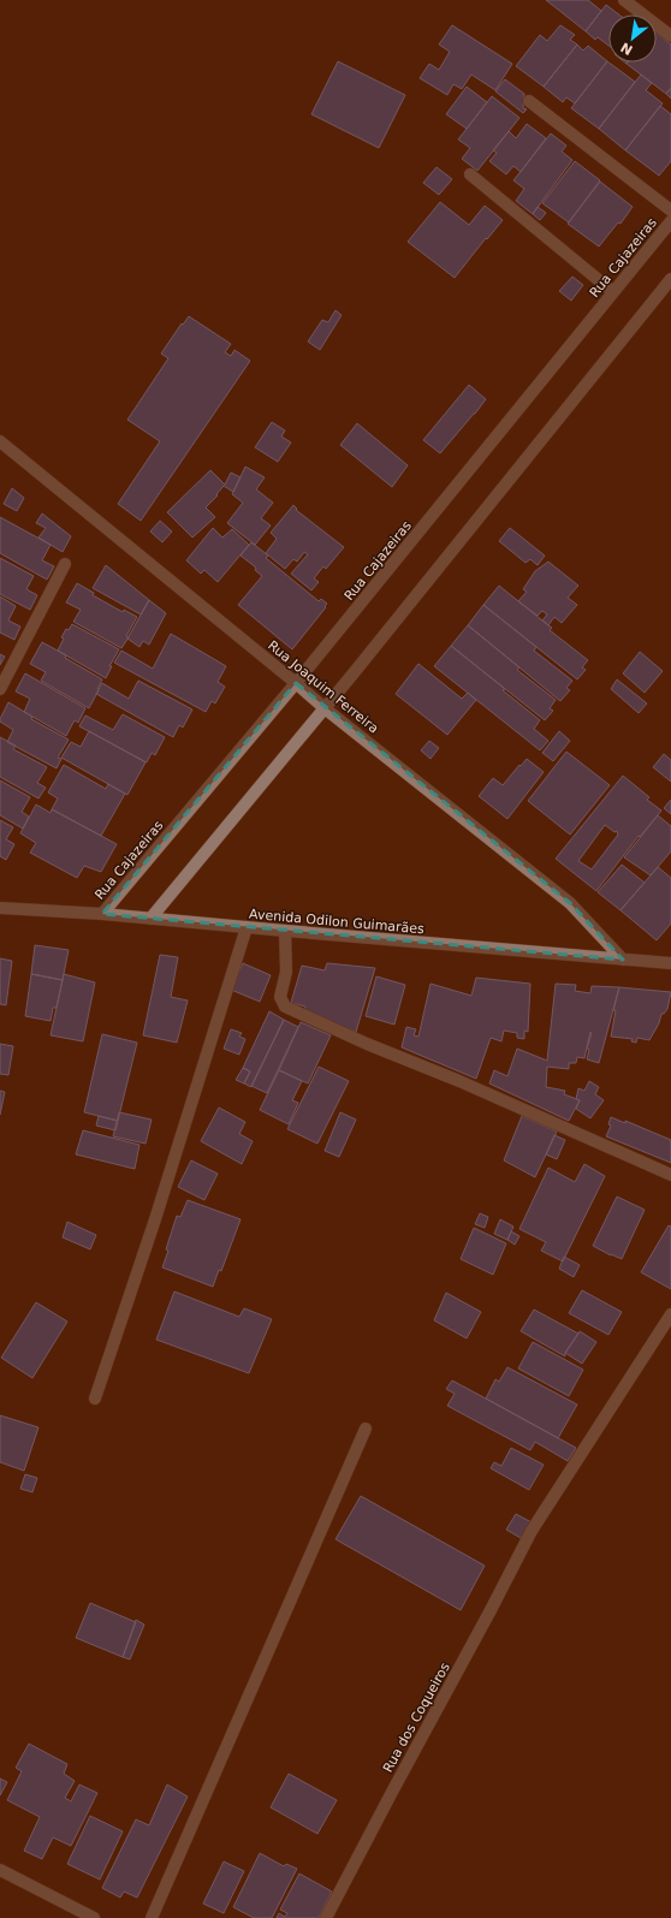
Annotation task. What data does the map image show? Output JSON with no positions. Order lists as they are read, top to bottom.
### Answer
{
  "streets": {
    "street": [
      "Rua Cajazeiras",
      "Rua Joaquim Ferreira",
      "Avenida Odilon Guimarães",
      "Rua dos Coqueiros"
    ]
  },
  "crossings": [
    ["Rua Cajazeiras", "Rua Joaquim Ferreira"],
    ["Rua Cajazeiras", "Avenida Odilon Guimarães"],
    ["Rua Joaquim Ferreira", "Avenida Odilon Guimarães"]
  ],
  "north": "bottom left"
}
